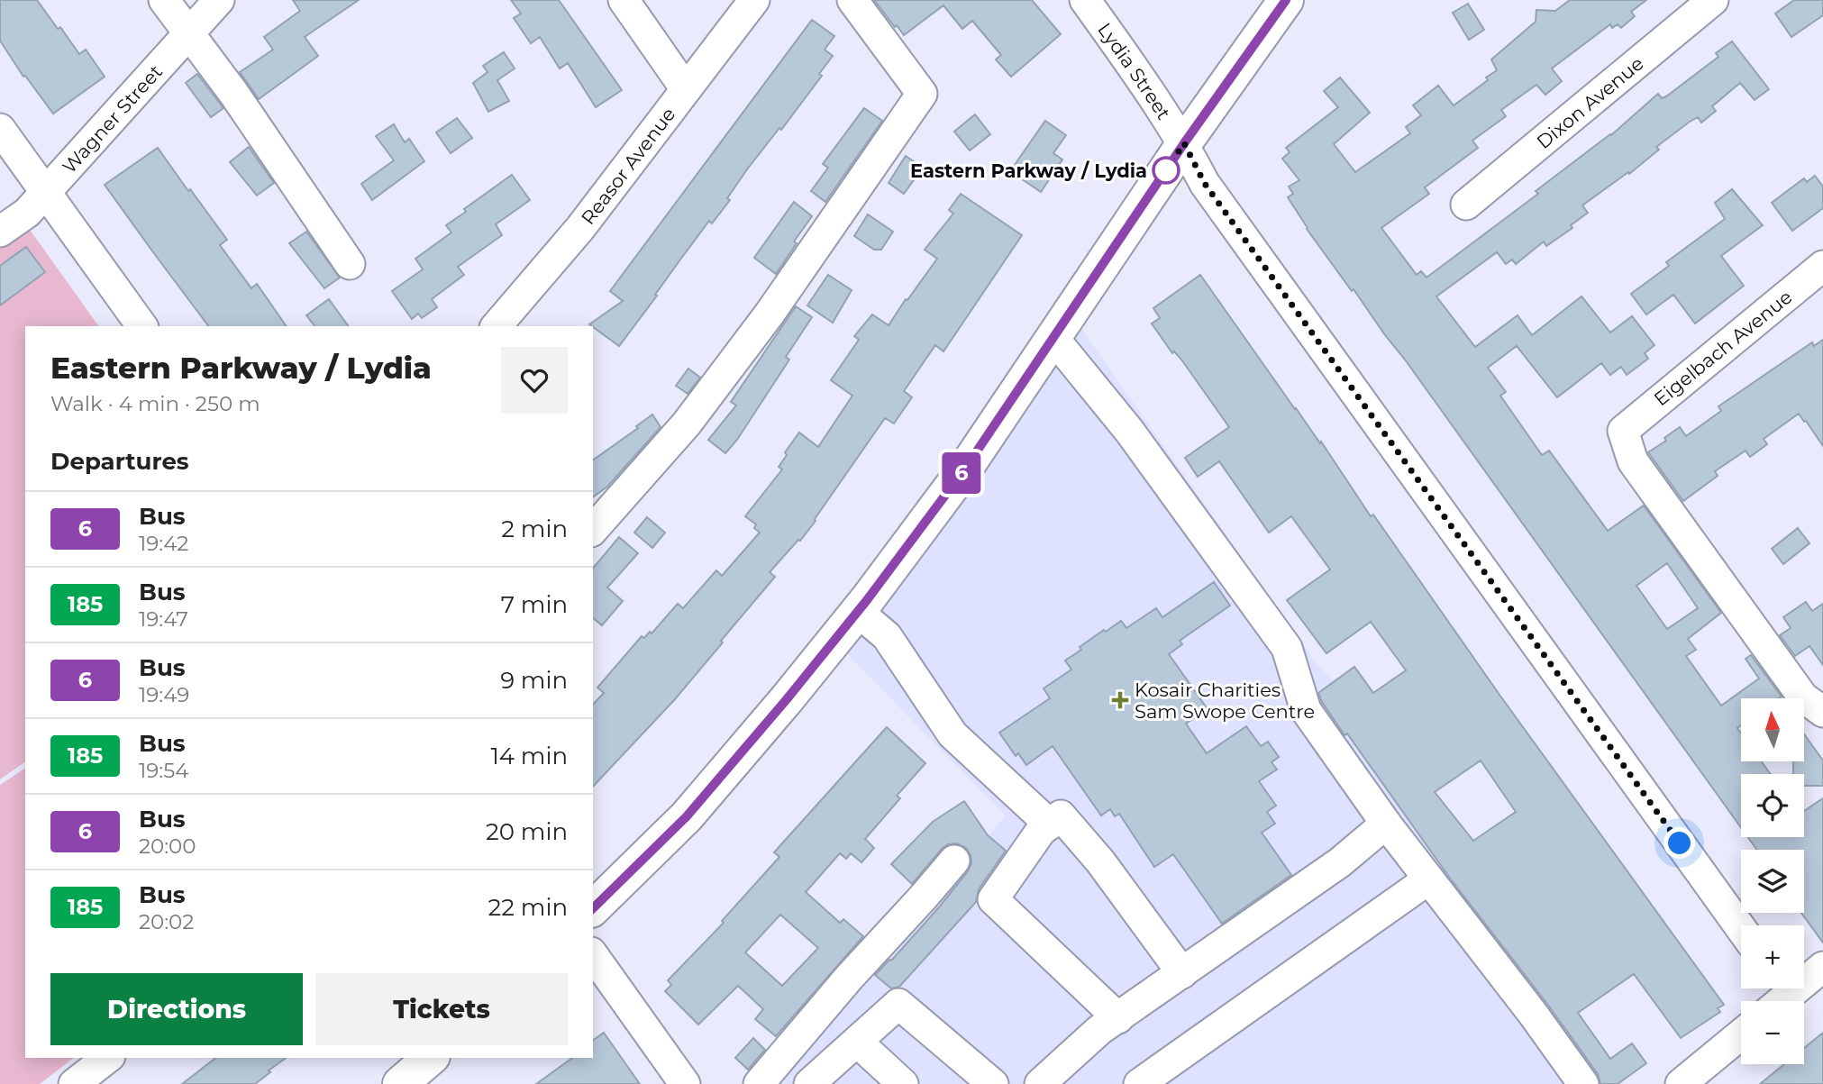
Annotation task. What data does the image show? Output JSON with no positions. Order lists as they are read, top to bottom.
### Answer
{
  "streets": {
    "street": [
      "Lydia Street",
      "Dixon Avenue",
      "Wagner Street",
      "Reasor Avenue",
      "Eigelbach Avenue"
    ]
  },
  "places": {
    "other": ["Eastern Parkway / Lydia"],
    "health": ["Kosair Charities Sam Swope Centre"]
  },
  "lines": ["bus line 6"],
  "north": "top",
  "page": {
    "on_map": "6",
    "heading": [
      ["Eastern Parkway / Lydia", "Walk · 4 min · 250 m"],
      "Departures"
    ],
    "list": [
      {
        "mark": "6",
        "name": "Bus",
        "note": "19:42",
        "value": "2 min"
      },
      {
        "mark": "185",
        "name": "Bus",
        "note": "19:47",
        "value": "7 min"
      },
      {
        "mark": "6",
        "name": "Bus",
        "note": "19:49",
        "value": "9 min"
      },
      {
        "mark": "185",
        "name": "Bus",
        "note": "19:54",
        "value": "14 min"
      },
      {
        "mark": "6",
        "name": "Bus",
        "note": "20:00",
        "value": "20 min"
      },
      {
        "mark": "185",
        "name": "Bus",
        "note": "20:02",
        "value": "22 min"
      }
    ],
    "map_buttons": ["+", "−"],
    "buttons": ["Directions", "Tickets"]
  }
}
